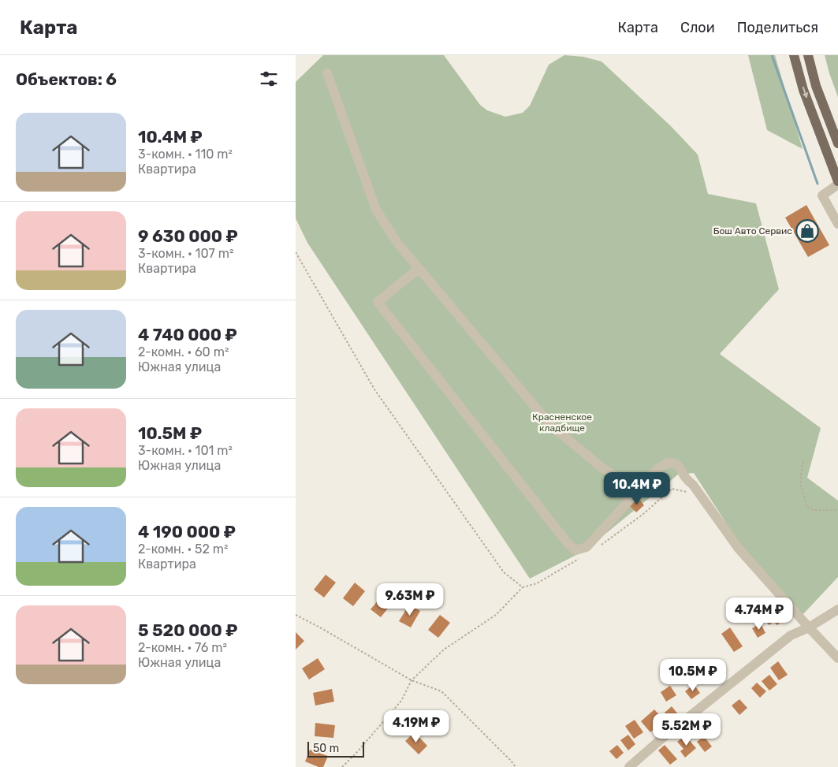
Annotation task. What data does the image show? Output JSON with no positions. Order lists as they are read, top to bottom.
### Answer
{
  "parks": ["Красненское кладбище"],
  "places": {
    "shop": ["Бош Авто Сервис"]
  },
  "scale_bar": "50 m",
  "page": {
    "header": "Карта",
    "nav": ["Карта", "Слои", "Поделиться"],
    "heading": "Объектов: 6",
    "list": [
      {
        "name": "10.4M ₽",
        "note": "3-комн. · 110 m² · Квартира"
      },
      {
        "name": "9 630 000 ₽",
        "note": "3-комн. · 107 m² · Квартира"
      },
      {
        "name": "4 740 000 ₽",
        "note": "2-комн. · 60 m² · Южная улица"
      },
      {
        "name": "10.5M ₽",
        "note": "3-комн. · 101 m² · Южная улица"
      },
      {
        "name": "4 190 000 ₽",
        "note": "2-комн. · 52 m² · Квартира"
      },
      {
        "name": "5 520 000 ₽",
        "note": "2-комн. · 76 m² · Южная улица"
      }
    ],
    "price": [
      "10.4M ₽",
      "9.63M ₽",
      "4.74M ₽",
      "10.5M ₽",
      "4.19M ₽",
      "5.52M ₽"
    ],
    "scale": "50 m"
  }
}
